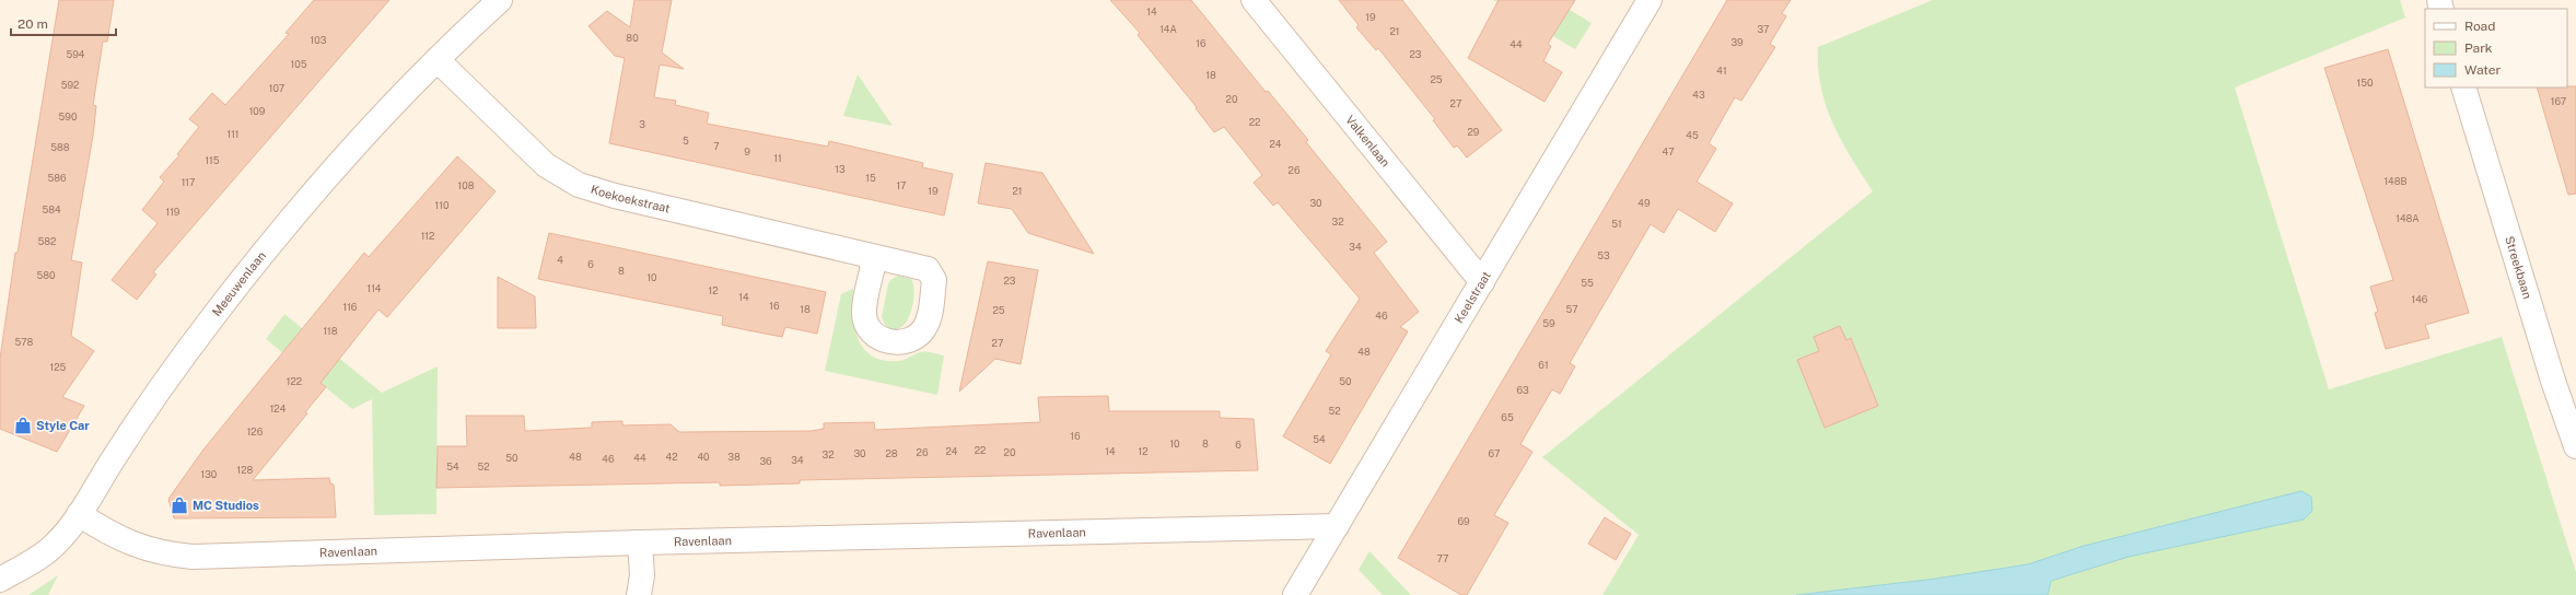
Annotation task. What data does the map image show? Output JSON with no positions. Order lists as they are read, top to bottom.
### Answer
{
  "streets": {
    "street": [
      "Valkenlaan",
      "Koekoekstraat",
      "Streekbaan",
      "Meeuwenlaan",
      "Keelstraat",
      "Ravenlaan"
    ]
  },
  "crossings": [
    ["Valkenlaan", "Keelstraat"],
    ["Koekoekstraat", "Meeuwenlaan"],
    ["Meeuwenlaan", "Ravenlaan"],
    ["Keelstraat", "Ravenlaan"]
  ],
  "places": {
    "shop": ["Style Car", "MC Studios"]
  },
  "house_numbers": [
    "14",
    "19",
    "14A",
    "37",
    "21",
    "80",
    "103",
    "39",
    "16",
    "44",
    "594",
    "23",
    "105",
    "41",
    "18",
    "25",
    "150",
    "592",
    "107",
    "43",
    "20",
    "167",
    "27",
    "109",
    "590",
    "22",
    "3",
    "29",
    "111",
    "45",
    "5",
    "24",
    "7",
    "588",
    "9",
    "47",
    "11",
    "115",
    "13",
    "26",
    "586",
    "15",
    "148B",
    "117",
    "108",
    "17",
    "19",
    "21",
    "30",
    "49",
    "110",
    "584",
    "119",
    "148A",
    "32",
    "51",
    "112",
    "582",
    "34",
    "53",
    "4",
    "6",
    "8",
    "580",
    "10",
    "23",
    "55",
    "114",
    "12",
    "14",
    "146",
    "16",
    "116",
    "18",
    "57",
    "25",
    "46",
    "59",
    "118",
    "578",
    "27",
    "48",
    "61",
    "125",
    "122",
    "50",
    "63",
    "124",
    "52",
    "65",
    "126",
    "16",
    "54",
    "10",
    "8",
    "6",
    "22",
    "24",
    "14",
    "12",
    "26",
    "20",
    "30",
    "28",
    "67",
    "32",
    "48",
    "42",
    "40",
    "38",
    "50",
    "44",
    "46",
    "34",
    "36",
    "54",
    "52",
    "128",
    "130",
    "69",
    "77"
  ],
  "legend": ["Road", "Park", "Water"],
  "scale_bar": "20 m"
}
